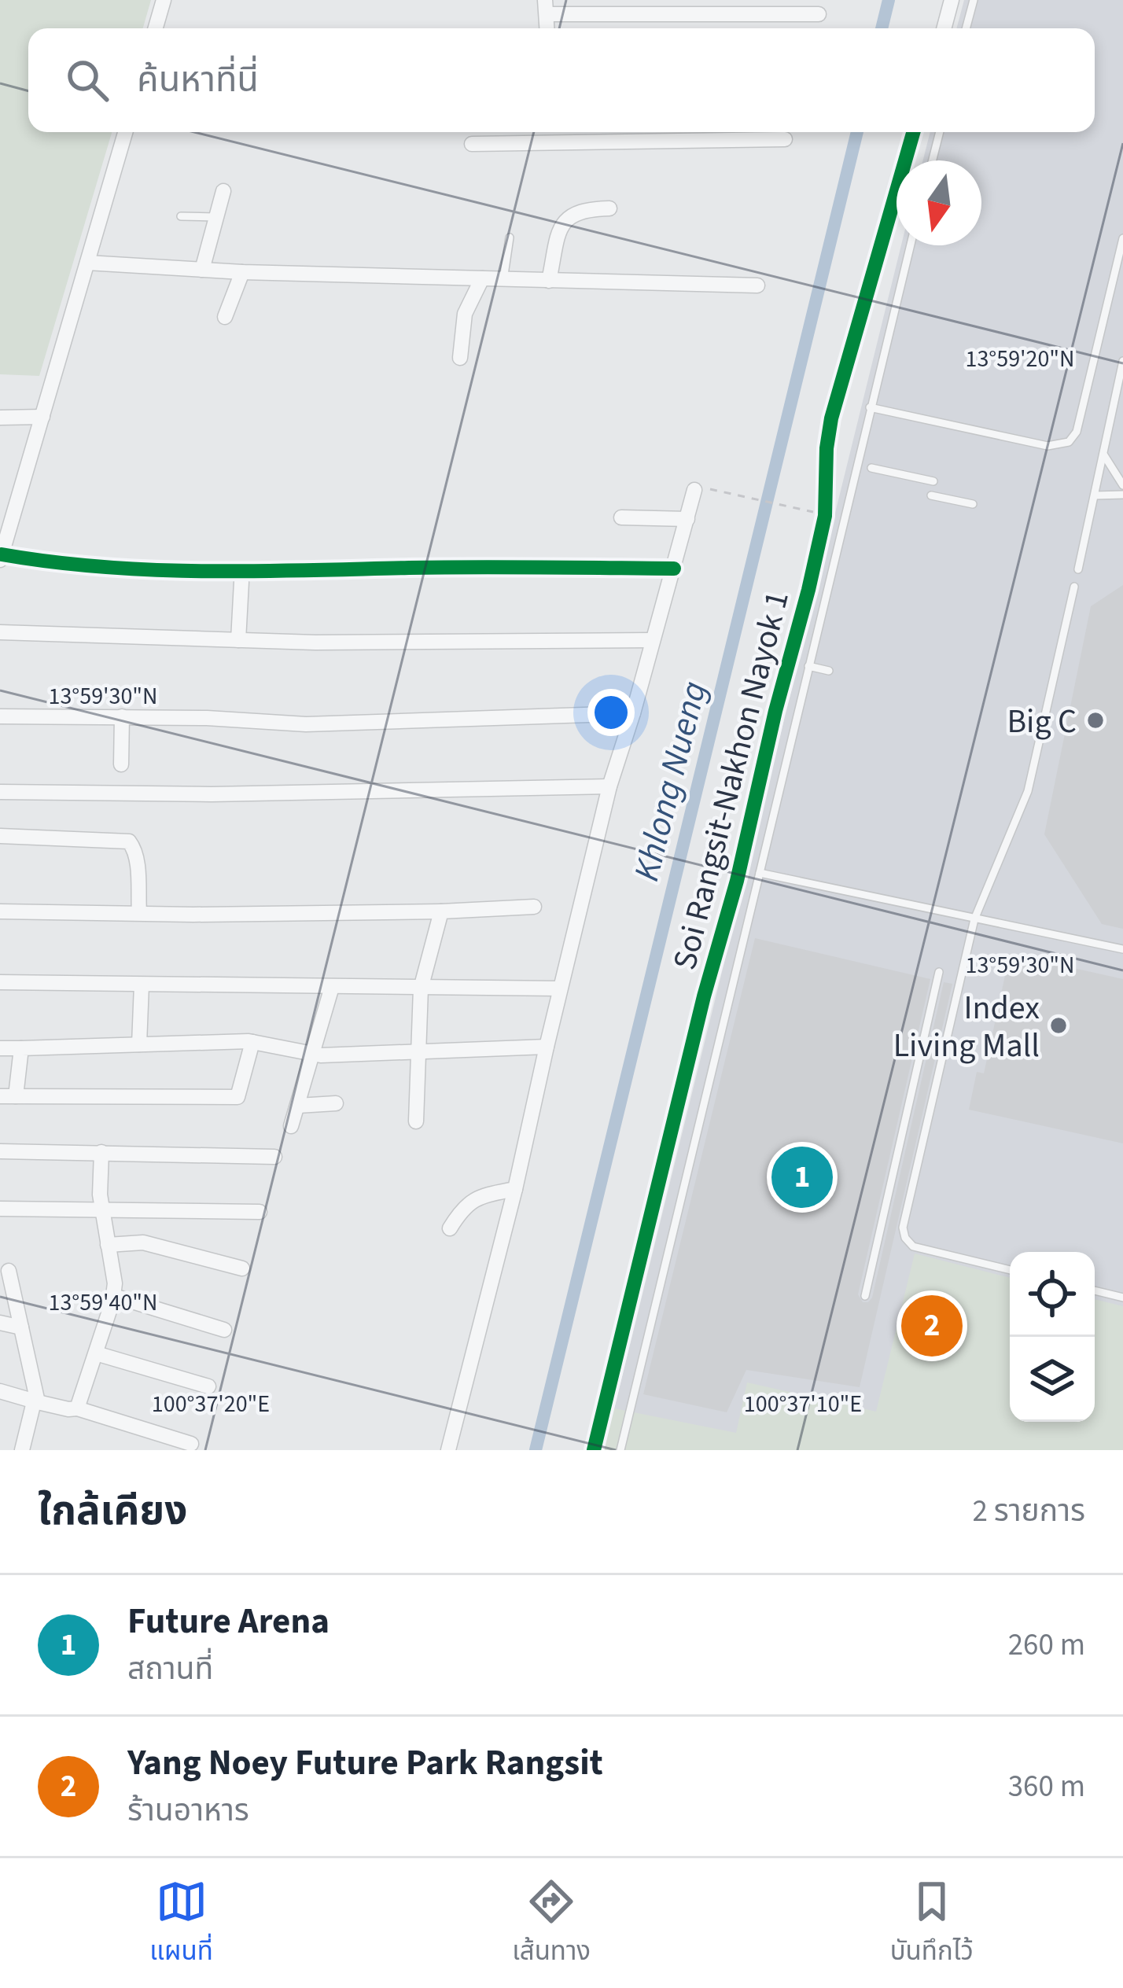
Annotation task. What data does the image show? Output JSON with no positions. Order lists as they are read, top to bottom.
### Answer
{
  "streets": {
    "street": ["Soi Rangsit-Nakhon Nayok 1"]
  },
  "water": ["Khlong Nueng"],
  "places": ["Big C", "Index Living Mall"],
  "north": "bottom",
  "page": {
    "search": "ค้นหาที่นี่",
    "pins": ["1", "2"],
    "heading": ["ใกล้เคียง", "2 รายการ"],
    "list": [
      {
        "mark": "1",
        "name": "Future Arena",
        "note": "สถานที่",
        "value": "260 m"
      },
      {
        "mark": "2",
        "name": "Yang Noey Future Park Rangsit",
        "note": "ร้านอาหาร",
        "value": "360 m"
      }
    ],
    "nav": ["แผนที่", "เส้นทาง", "บันทึกไว้"]
  },
  "coordinates": [
    "13°59'20\"N",
    "13°59'30\"N",
    "13°59'40\"N",
    "100°37'20\"E",
    "100°37'10\"E"
  ]
}
